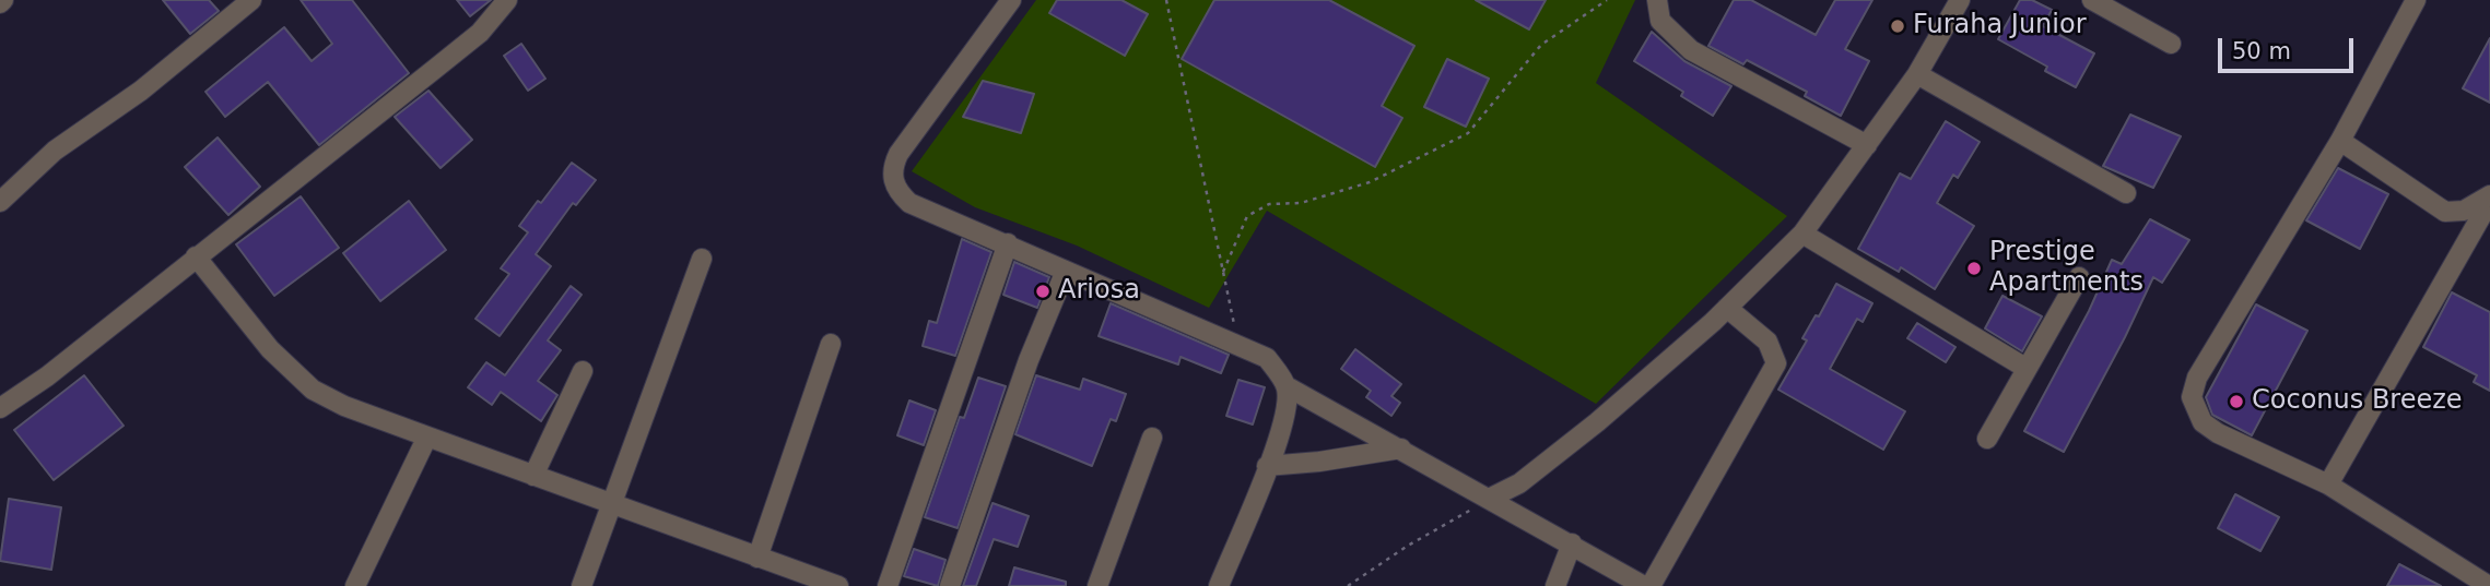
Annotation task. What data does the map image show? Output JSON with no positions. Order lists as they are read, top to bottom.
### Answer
{
  "places": [
    "Furaha Junior",
    "Prestige Apartments",
    "Ariosa",
    "Coconus Breeze"
  ],
  "scale_bar": "50 m"
}
